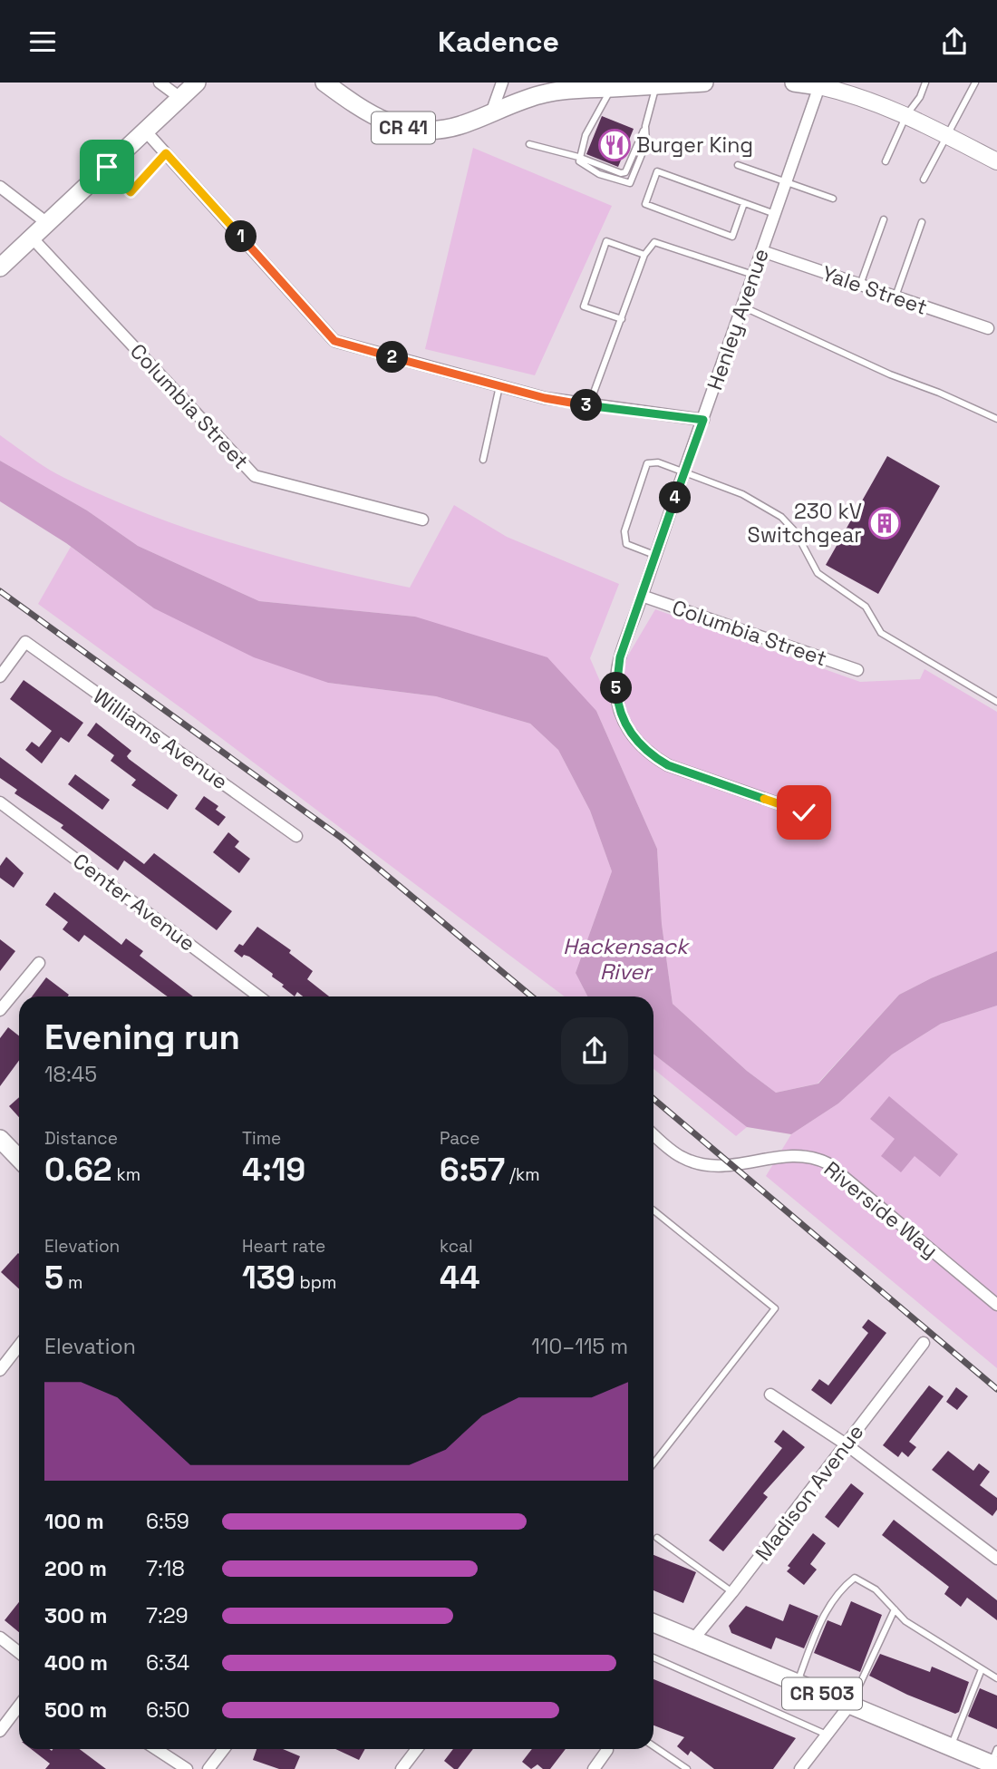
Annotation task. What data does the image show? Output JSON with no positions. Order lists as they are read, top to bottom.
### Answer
{
  "streets": {
    "main road": ["CR 41", "CR 503"],
    "street": [
      "Yale Street",
      "Henley Avenue",
      "Columbia Street",
      "Williams Avenue",
      "Center Avenue",
      "Riverside Way",
      "Madison Avenue"
    ]
  },
  "crossings": [
    ["Yale Street", "Henley Avenue"],
    ["Henley Avenue", "Columbia Street"],
    ["Madison Avenue", "CR 503"]
  ],
  "water": ["Hackensack River"],
  "places": {
    "restaurant": ["Burger King"],
    "building": ["230 kV Switchgear"]
  },
  "page": {
    "header": "Kadence",
    "pins": [
      "1",
      "2",
      "3",
      "4",
      "5"
    ],
    "heading": ["Evening run", "18:45"],
    "stats": [
      ["Distance", "0.62 km"],
      ["Time", "4:19"],
      ["Pace", "6:57 /km"],
      ["Elevation", "5 m"],
      ["Heart rate", "139 bpm"],
      ["kcal", "44"]
    ],
    "chart": ["Elevation", "110–115 m"],
    "list": [
      {
        "name": "100 m",
        "note": "6:59"
      },
      {
        "name": "200 m",
        "note": "7:18"
      },
      {
        "name": "300 m",
        "note": "7:29"
      },
      {
        "name": "400 m",
        "note": "6:34"
      },
      {
        "name": "500 m",
        "note": "6:50"
      }
    ]
  }
}
